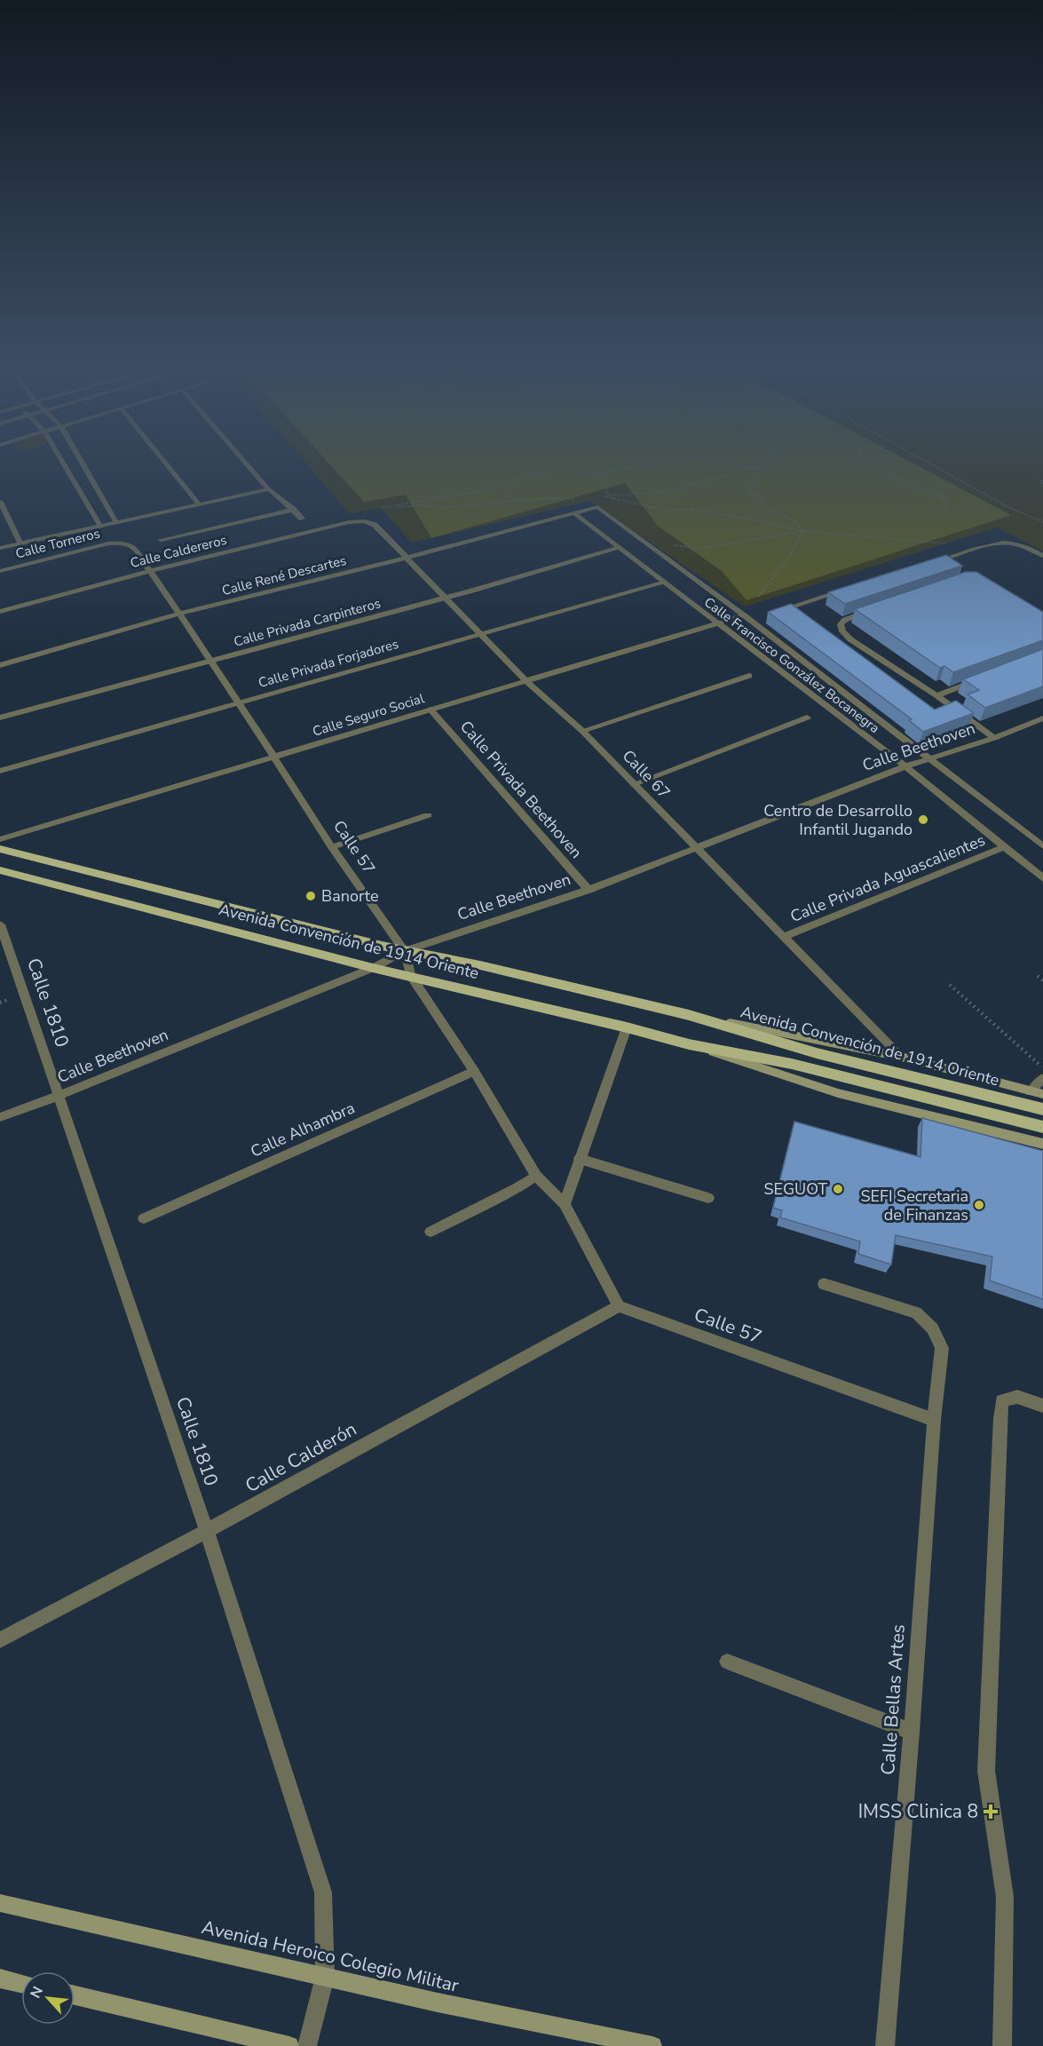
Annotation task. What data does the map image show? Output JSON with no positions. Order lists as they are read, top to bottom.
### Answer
{
  "streets": {
    "main road": ["Avenida Convención de 1914 Oriente", "Avenida Heroico Colegio Militar"],
    "street": [
      "Calle Torneros",
      "Calle Caldereros",
      "Calle René Descartes",
      "Calle Privada Carpinteros",
      "Calle Privada Forjadores",
      "Calle Francisco González Bocanegra",
      "Calle Seguro Social",
      "Calle Beethoven",
      "Calle 67",
      "Calle Privada Beethoven",
      "Calle 57",
      "Calle Privada Aguascalientes",
      "Calle 1810",
      "Calle Alhambra",
      "Calle Calderón",
      "Calle Bellas Artes"
    ]
  },
  "crossings": [
    ["Calle Torneros", "Calle 57"],
    ["Calle Caldereros", "Calle 67"],
    ["Calle Caldereros", "Calle 57"],
    ["Calle René Descartes", "Calle Francisco González Bocanegra"],
    ["Calle René Descartes", "Calle 67"],
    ["Calle René Descartes", "Calle 57"],
    ["Calle Privada Carpinteros", "Calle Francisco González Bocanegra"],
    ["Calle Privada Carpinteros", "Calle 67"],
    ["Calle Privada Carpinteros", "Calle 57"],
    ["Calle Privada Forjadores", "Calle Francisco González Bocanegra"],
    ["Calle Privada Forjadores", "Calle 67"],
    ["Calle Privada Forjadores", "Calle 57"],
    ["Calle Francisco González Bocanegra", "Calle Seguro Social"],
    ["Calle Francisco González Bocanegra", "Calle Beethoven"],
    ["Calle Francisco González Bocanegra", "Calle Privada Aguascalientes"],
    ["Calle Seguro Social", "Calle 67"],
    ["Calle Seguro Social", "Calle Privada Beethoven"],
    ["Calle Seguro Social", "Calle 57"],
    ["Calle Beethoven", "Calle 67"],
    ["Calle Beethoven", "Calle Privada Beethoven"],
    ["Calle Beethoven", "Calle 57"],
    ["Calle Beethoven", "Avenida Convención de 1914 Oriente"],
    ["Calle Beethoven", "Calle 1810"],
    ["Calle 67", "Calle Privada Aguascalientes"],
    ["Calle 67", "Avenida Convención de 1914 Oriente"],
    ["Calle 57", "Avenida Convención de 1914 Oriente"],
    ["Calle 57", "Calle Alhambra"],
    ["Calle 57", "Calle Calderón"],
    ["Calle 57", "Calle Bellas Artes"],
    ["Calle 1810", "Calle Calderón"],
    ["Calle 1810", "Avenida Heroico Colegio Militar"]
  ],
  "places": {
    "other": [
      "Centro de Desarrollo Infantil Jugando",
      "Banorte",
      "SEGUOT",
      "SEFI Secretaria de Finanzas"
    ],
    "health": ["IMSS Clinica 8"]
  },
  "north": "top left"
}
